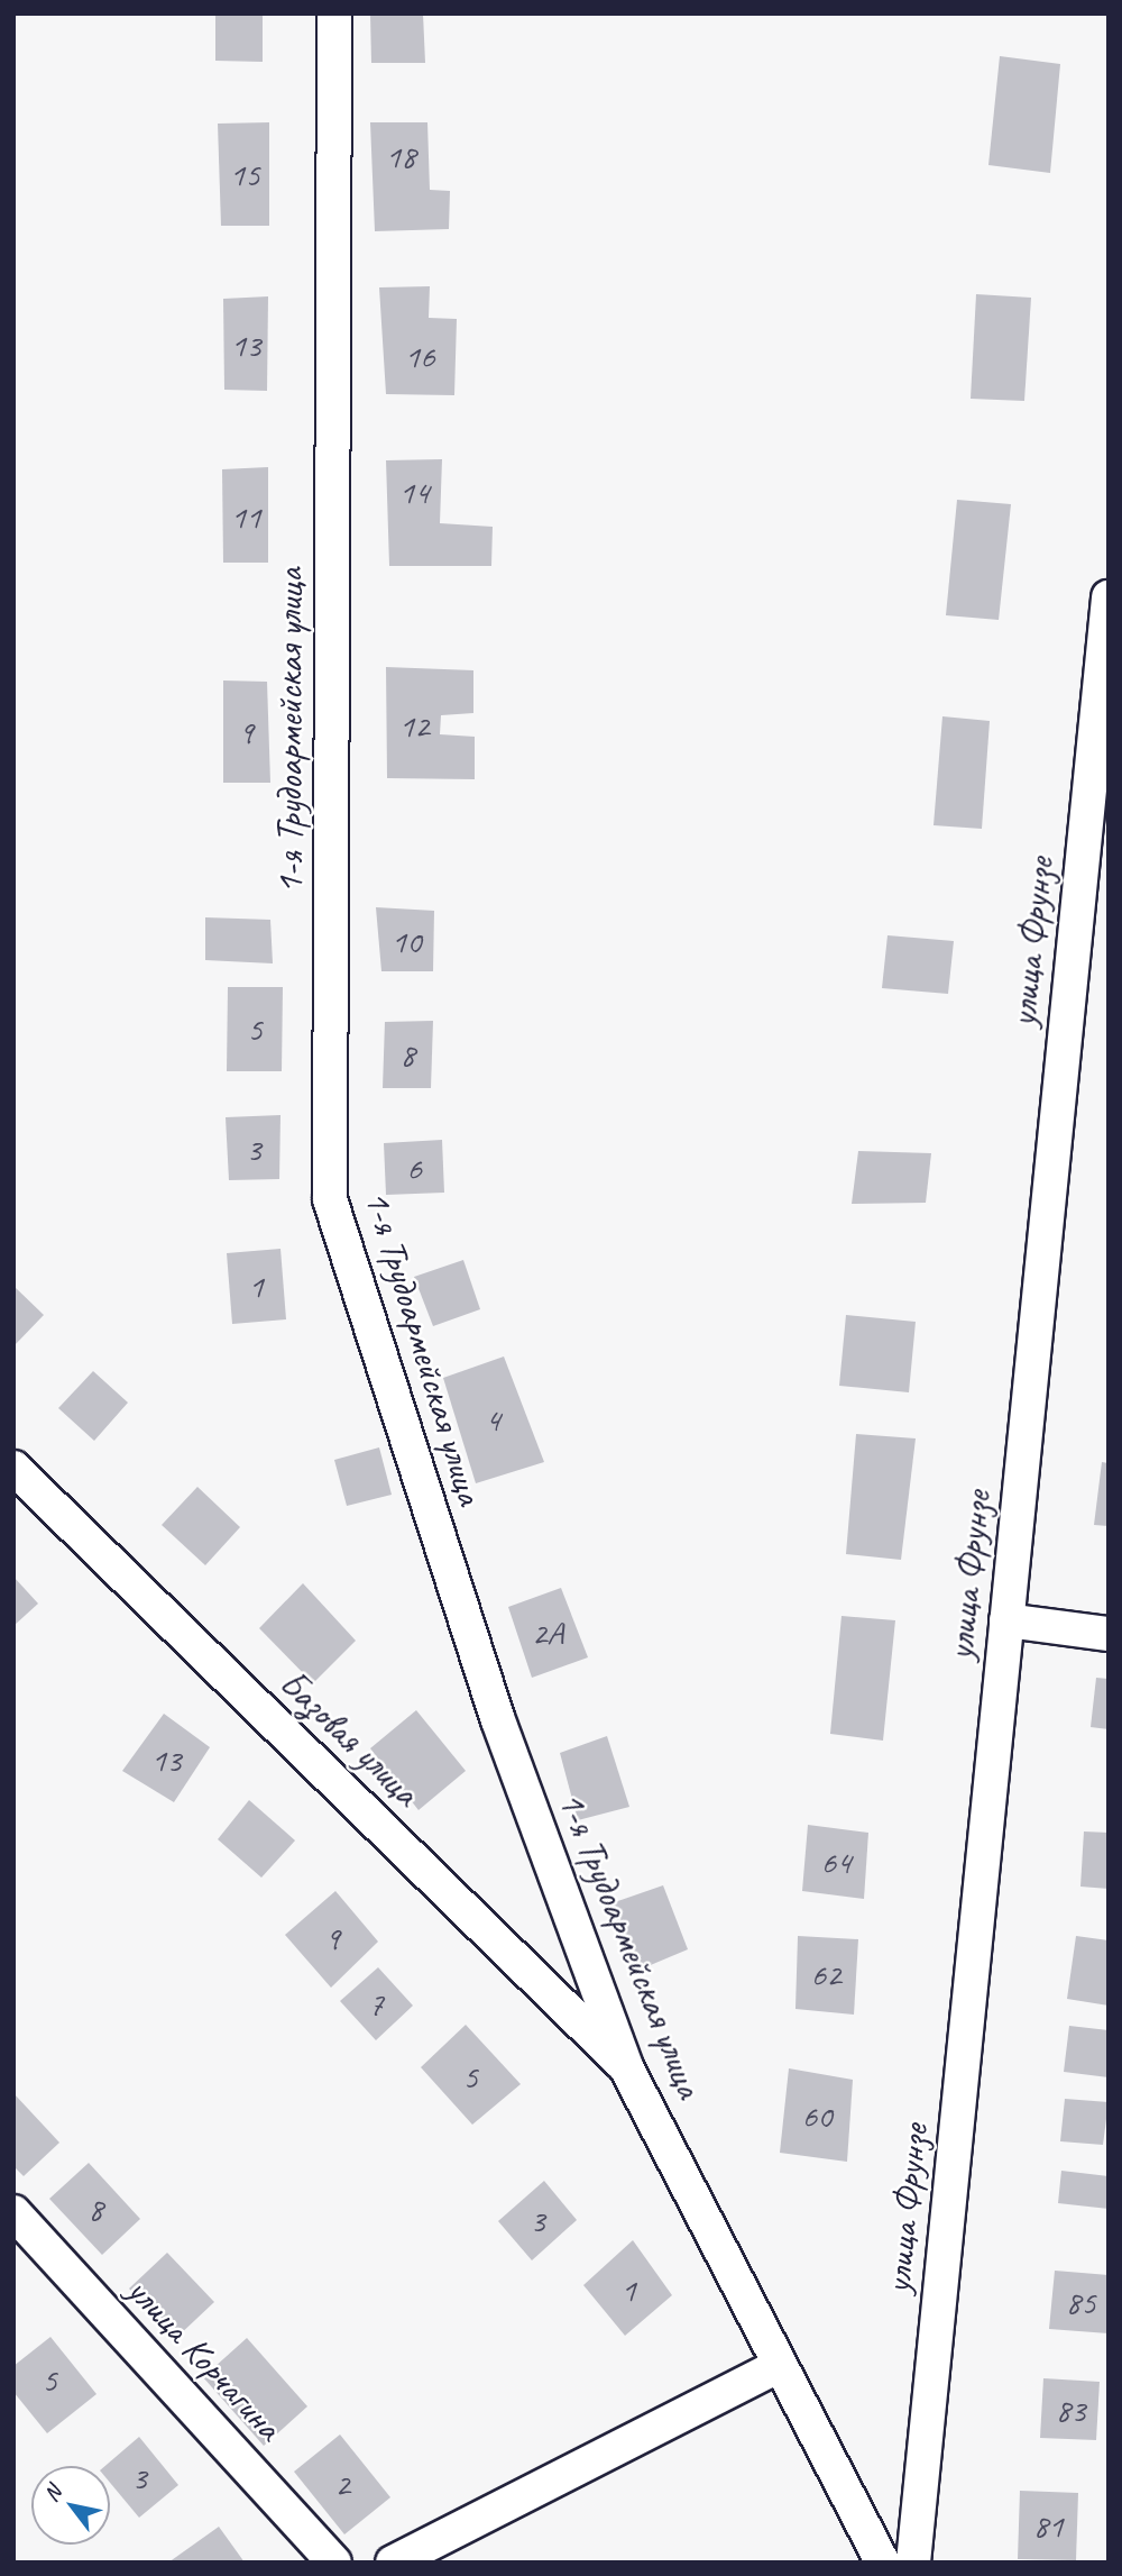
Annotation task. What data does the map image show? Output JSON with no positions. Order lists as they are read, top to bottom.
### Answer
{
  "streets": {
    "street": [
      "1-я Трудоармейская улица",
      "улица Фрунзе",
      "Базовая улица",
      "улица Корчагина"
    ]
  },
  "crossings": [
    ["1-я Трудоармейская улица", "Базовая улица"]
  ],
  "house_numbers": [
    "18",
    "15",
    "13",
    "16",
    "14",
    "11",
    "12",
    "9",
    "10",
    "5",
    "8",
    "3",
    "6",
    "1",
    "4",
    "2А",
    "13",
    "64",
    "9",
    "62",
    "7",
    "5",
    "60",
    "8",
    "3",
    "1",
    "85",
    "5",
    "83",
    "3",
    "2",
    "81"
  ],
  "north": "top left"
}
